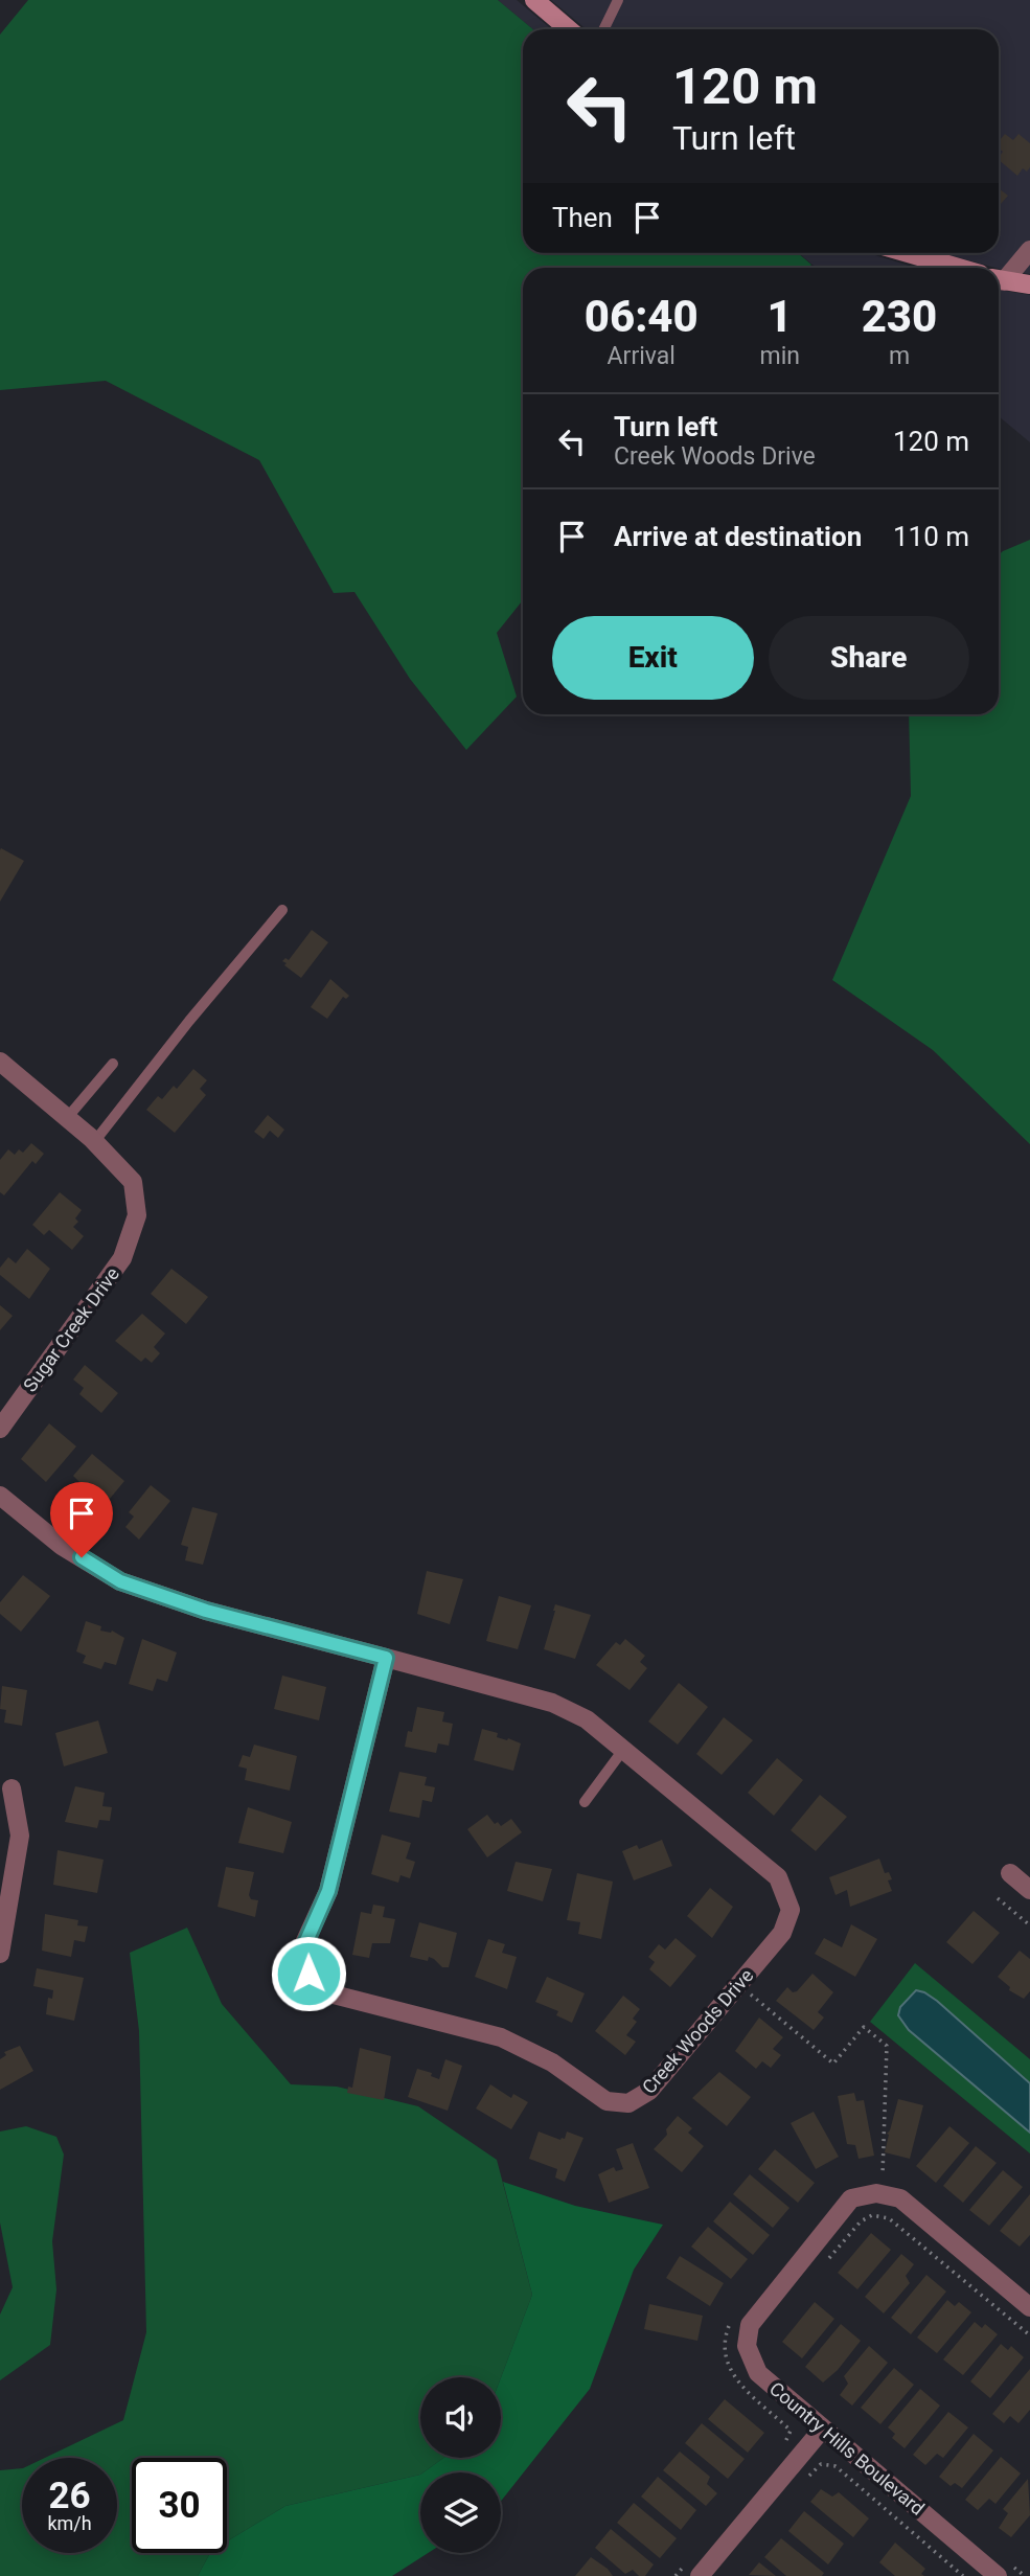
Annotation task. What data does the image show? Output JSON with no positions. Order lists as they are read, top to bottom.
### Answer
{
  "streets": {
    "street": ["Sugar Creek Drive", "Creek Woods Drive", "Country Hills Boulevard"]
  },
  "page": {
    "turn": ["120 m", "Turn left"],
    "then": "Then",
    "eta": [
      "06:40",
      "Arrival",
      "1",
      "min",
      "230",
      "m"
    ],
    "list": [
      {
        "name": "Turn left",
        "note": "Creek Woods Drive",
        "value": "120 m"
      },
      {
        "name": "Arrive at destination",
        "value": "110 m"
      }
    ],
    "buttons": ["Exit", "Share"],
    "speed": "26 km/h",
    "limit": "30"
  }
}
